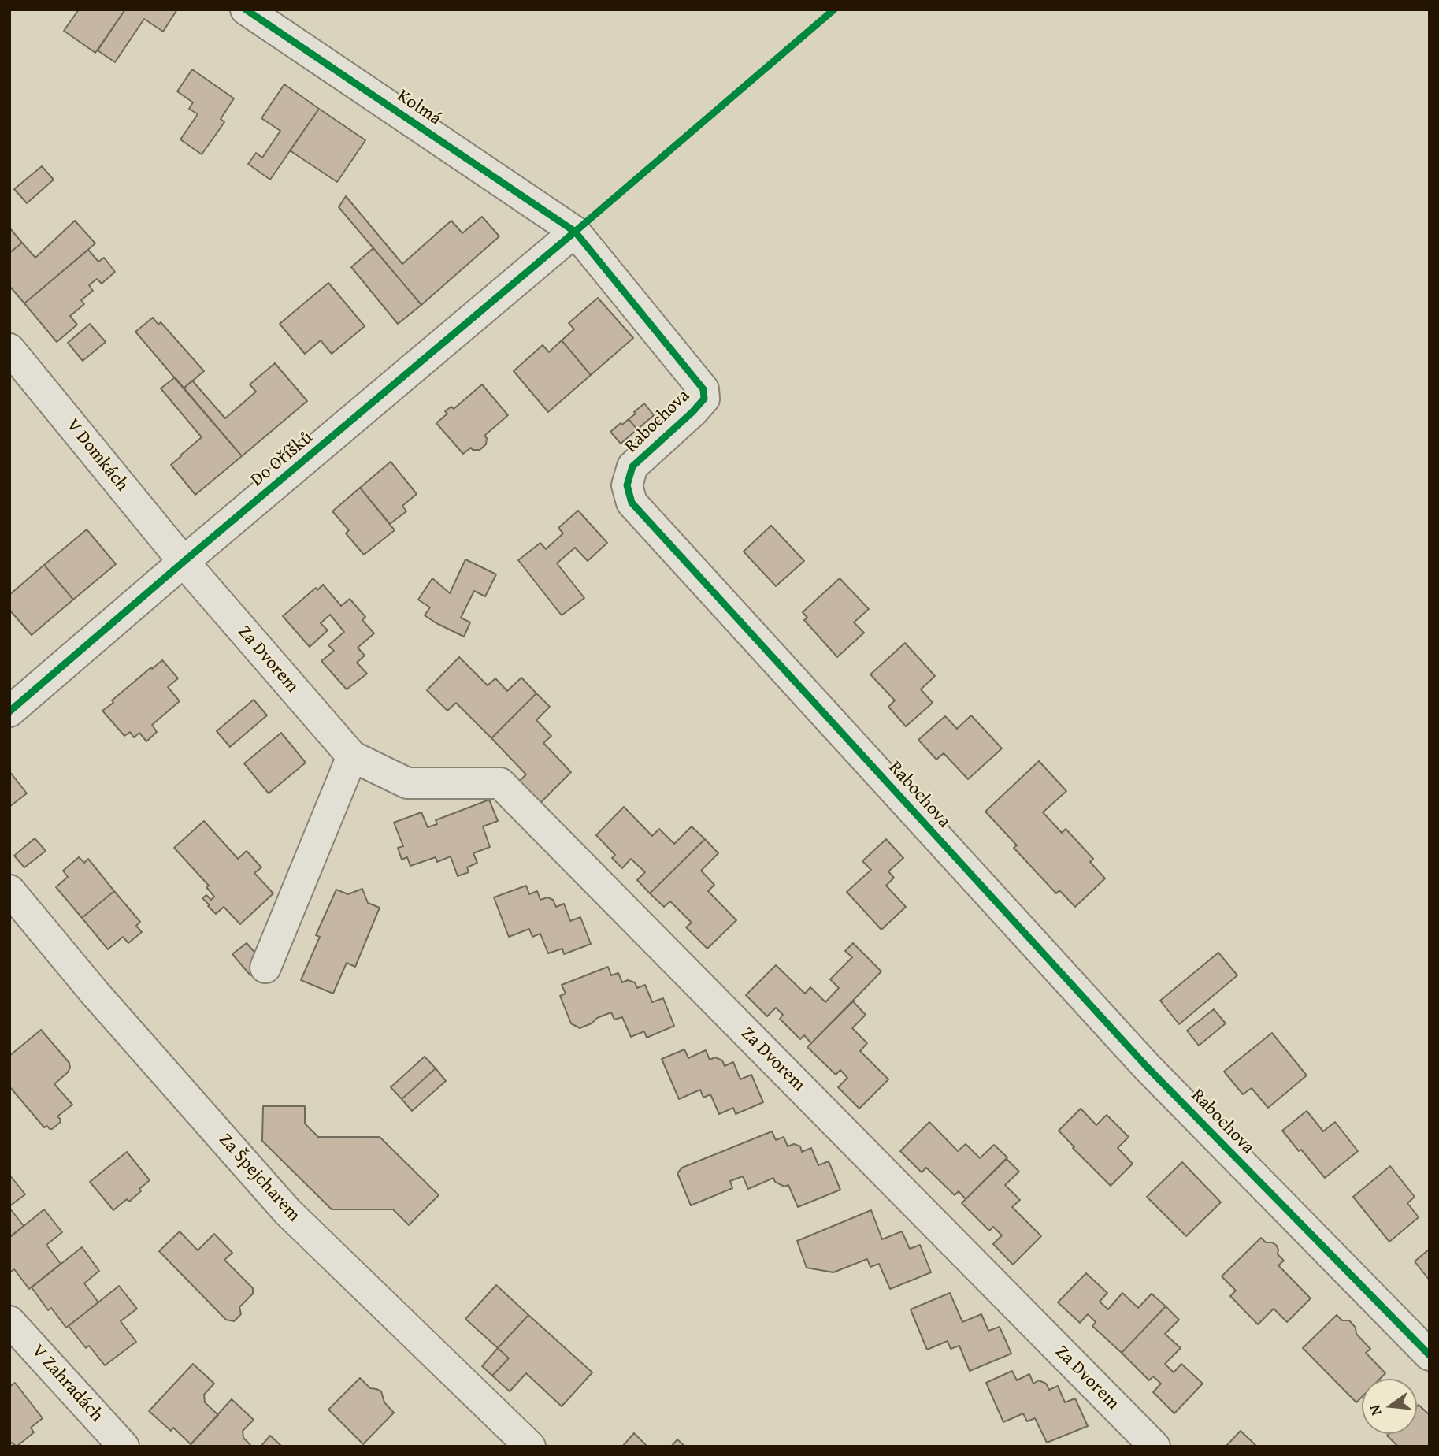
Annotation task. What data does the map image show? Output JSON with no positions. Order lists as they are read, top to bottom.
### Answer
{
  "streets": {
    "street": [
      "Kolmá",
      "Rabochova",
      "V Domkách",
      "Do Oříšků",
      "Za Dvorem",
      "Za Špejcharem",
      "V Zahradách"
    ]
  },
  "crossings": [
    ["Kolmá", "Rabochova"],
    ["Kolmá", "Do Oříšků"],
    ["Rabochova", "Do Oříšků"],
    ["V Domkách", "Do Oříšků"],
    ["V Domkách", "Za Dvorem"],
    ["Do Oříšků", "Za Dvorem"]
  ],
  "north": "left"
}
